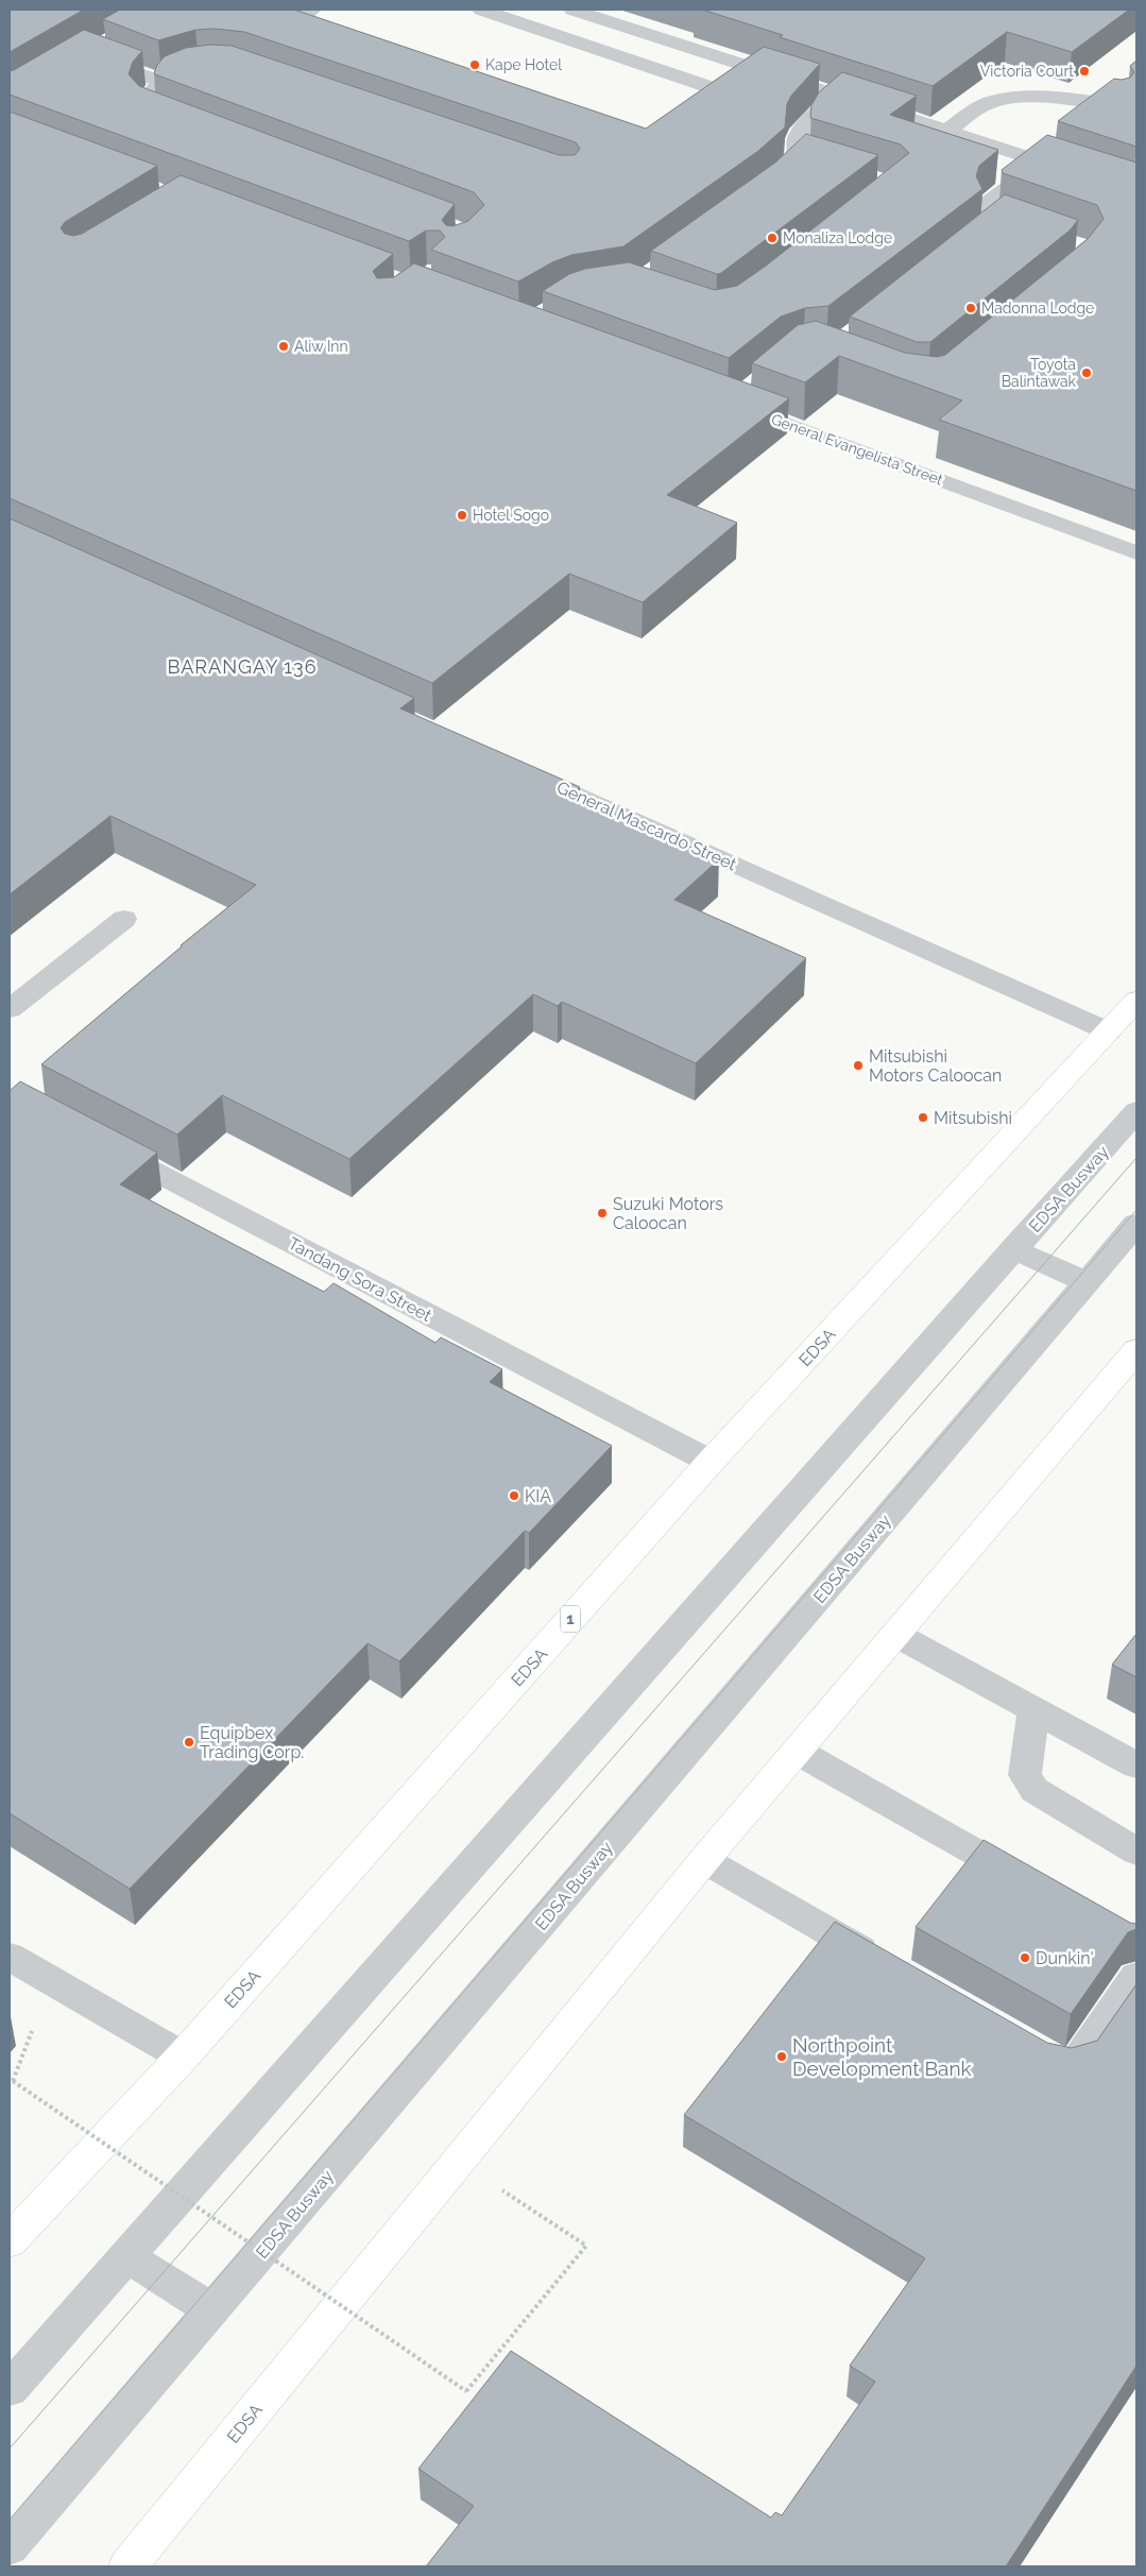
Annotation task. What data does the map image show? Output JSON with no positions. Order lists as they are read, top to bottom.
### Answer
{
  "streets": {
    "highway": ["EDSA", "1"],
    "street": [
      "General Evangelista Street",
      "General Mascardo Street",
      "EDSA Busway",
      "Tandang Sora Street"
    ]
  },
  "crossings": [
    ["General Mascardo Street", "EDSA"],
    ["Tandang Sora Street", "EDSA"]
  ],
  "districts": ["BARANGAY 136"],
  "places": [
    "Kape Hotel",
    "Victoria Court",
    "Monaliza Lodge",
    "Madonna Lodge",
    "Aliw Inn",
    "Toyota Balintawak",
    "Hotel Sogo",
    "Mitsubishi Motors Caloocan",
    "Mitsubishi",
    "Suzuki Motors Caloocan",
    "KIA",
    "Equipbex Trading Corp.",
    "Dunkin'",
    "Northpoint Development Bank"
  ]
}
